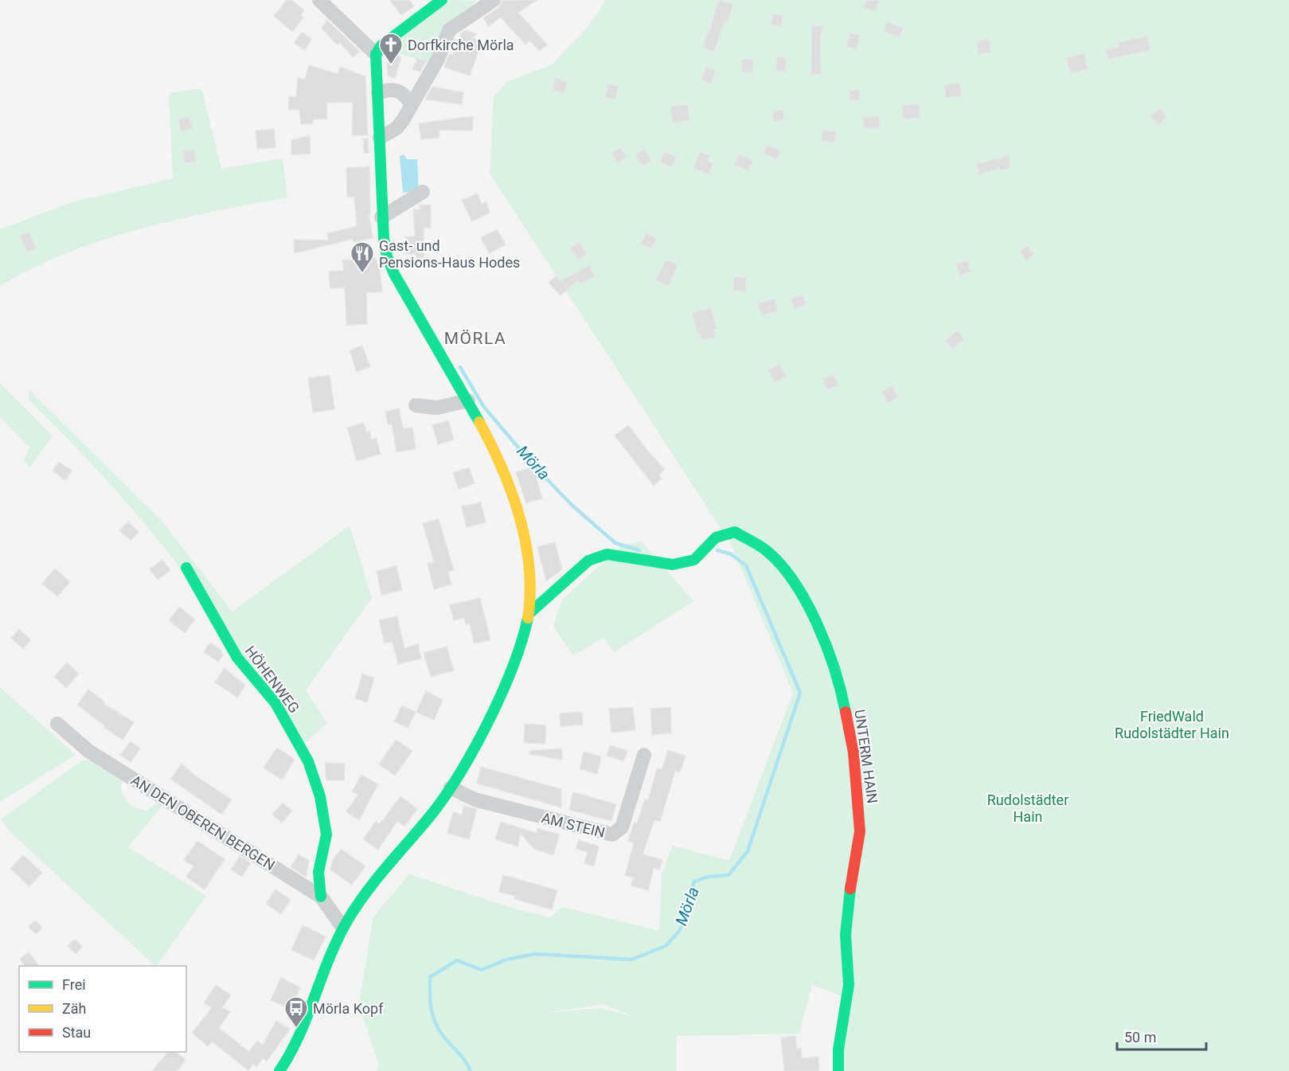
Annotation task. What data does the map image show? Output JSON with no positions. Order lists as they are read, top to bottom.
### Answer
{
  "streets": {
    "street": [
      "HÖHENWEG",
      "UNTERM HAIN",
      "AN DEN OBEREN BERGEN",
      "AM STEIN"
    ]
  },
  "crossings": [
    ["HÖHENWEG", "AN DEN OBEREN BERGEN"]
  ],
  "districts": ["MÖRLA"],
  "water": ["Mörla"],
  "parks": ["FriedWald Rudolstädter Hain", "Rudolstädter Hain"],
  "places": {
    "church": ["Dorfkirche Mörla"],
    "restaurant": ["Gast- und Pensions-Haus Hodes"],
    "bus stop": ["Mörla Kopf"]
  },
  "legend": ["Frei", "Zäh", "Stau"],
  "scale_bar": "50 m"
}
